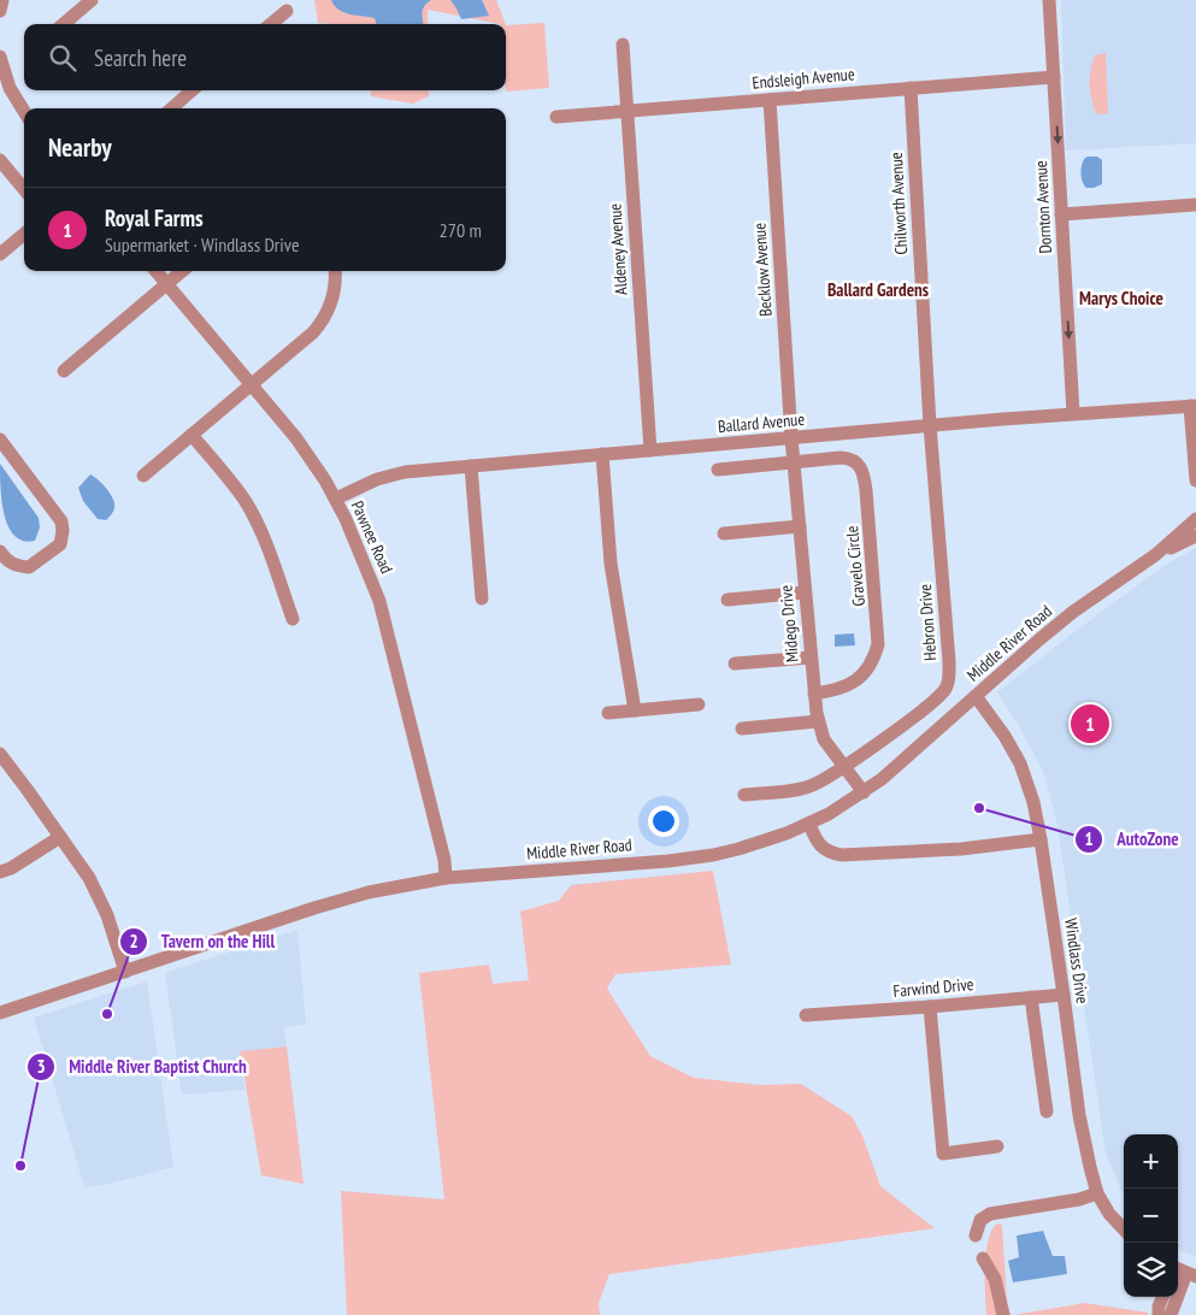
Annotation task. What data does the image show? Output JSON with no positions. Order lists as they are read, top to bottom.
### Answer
{
  "streets": {
    "street": [
      "Endsleigh Avenue",
      "Chilworth Avenue",
      "Dornton Avenue",
      "Aldeney Avenue",
      "Becklow Avenue",
      "Ballard Avenue",
      "Pawnee Road",
      "Gravelo Circle",
      "Hebron Drive",
      "Midego Drive",
      "Middle River Road",
      "Windlass Drive",
      "Farwind Drive"
    ]
  },
  "crossings": [
    ["Endsleigh Avenue", "Chilworth Avenue"],
    ["Endsleigh Avenue", "Dornton Avenue"],
    ["Endsleigh Avenue", "Aldeney Avenue"],
    ["Endsleigh Avenue", "Becklow Avenue"],
    ["Chilworth Avenue", "Ballard Avenue"],
    ["Chilworth Avenue", "Hebron Drive"],
    ["Dornton Avenue", "Ballard Avenue"],
    ["Aldeney Avenue", "Ballard Avenue"],
    ["Becklow Avenue", "Ballard Avenue"],
    ["Becklow Avenue", "Midego Drive"],
    ["Ballard Avenue", "Pawnee Road"],
    ["Ballard Avenue", "Hebron Drive"],
    ["Ballard Avenue", "Midego Drive"],
    ["Pawnee Road", "Middle River Road"],
    ["Gravelo Circle", "Midego Drive"],
    ["Hebron Drive", "Midego Drive"],
    ["Midego Drive", "Middle River Road"],
    ["Middle River Road", "Windlass Drive"],
    ["Windlass Drive", "Farwind Drive"]
  ],
  "one_way": ["Dornton Avenue"],
  "districts": ["Ballard Gardens", "Marys Choice"],
  "places": ["AutoZone", "Tavern on the Hill", "Middle River Baptist Church"],
  "page": {
    "search": "Search here",
    "heading": "Nearby",
    "list": [
      {
        "mark": "1",
        "name": "Royal Farms",
        "note": "Supermarket · Windlass Drive",
        "value": "270 m"
      }
    ],
    "pins": "1",
    "map_buttons": ["+", "−"]
  }
}
